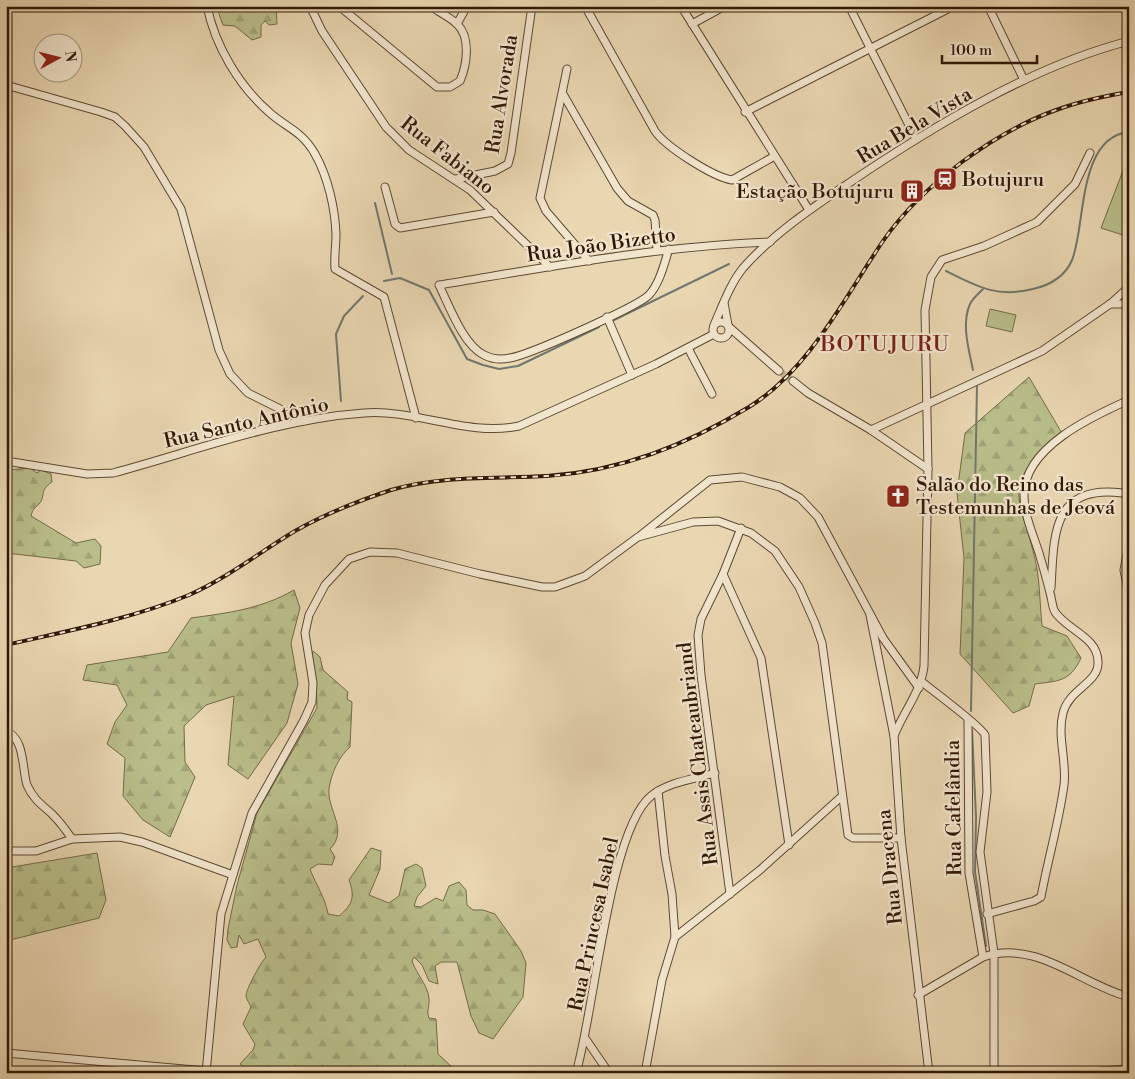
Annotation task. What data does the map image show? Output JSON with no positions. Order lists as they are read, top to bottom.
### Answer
{
  "streets": {
    "street": [
      "Rua Alvorada",
      "Rua Bela Vista",
      "Rua Fabiano",
      "Rua João Bizetto",
      "Rua Santo Antônio",
      "Rua Assis Chateaubriand",
      "Rua Cafelândia",
      "Rua Dracena",
      "Rua Princesa Isabel"
    ]
  },
  "crossings": [
    ["Rua Alvorada", "Rua Fabiano"],
    ["Rua Bela Vista", "Rua João Bizetto"],
    ["Rua Bela Vista", "Rua Santo Antônio"],
    ["Rua Fabiano", "Rua João Bizetto"],
    ["Rua Assis Chateaubriand", "Rua Princesa Isabel"]
  ],
  "districts": ["BOTUJURU"],
  "places": {
    "station": ["Botujuru"],
    "building": ["Estação Botujuru"],
    "church": ["Salão do Reino das Testemunhas de Jeová"]
  },
  "scale_bar": "100 m",
  "north": "right"
}
